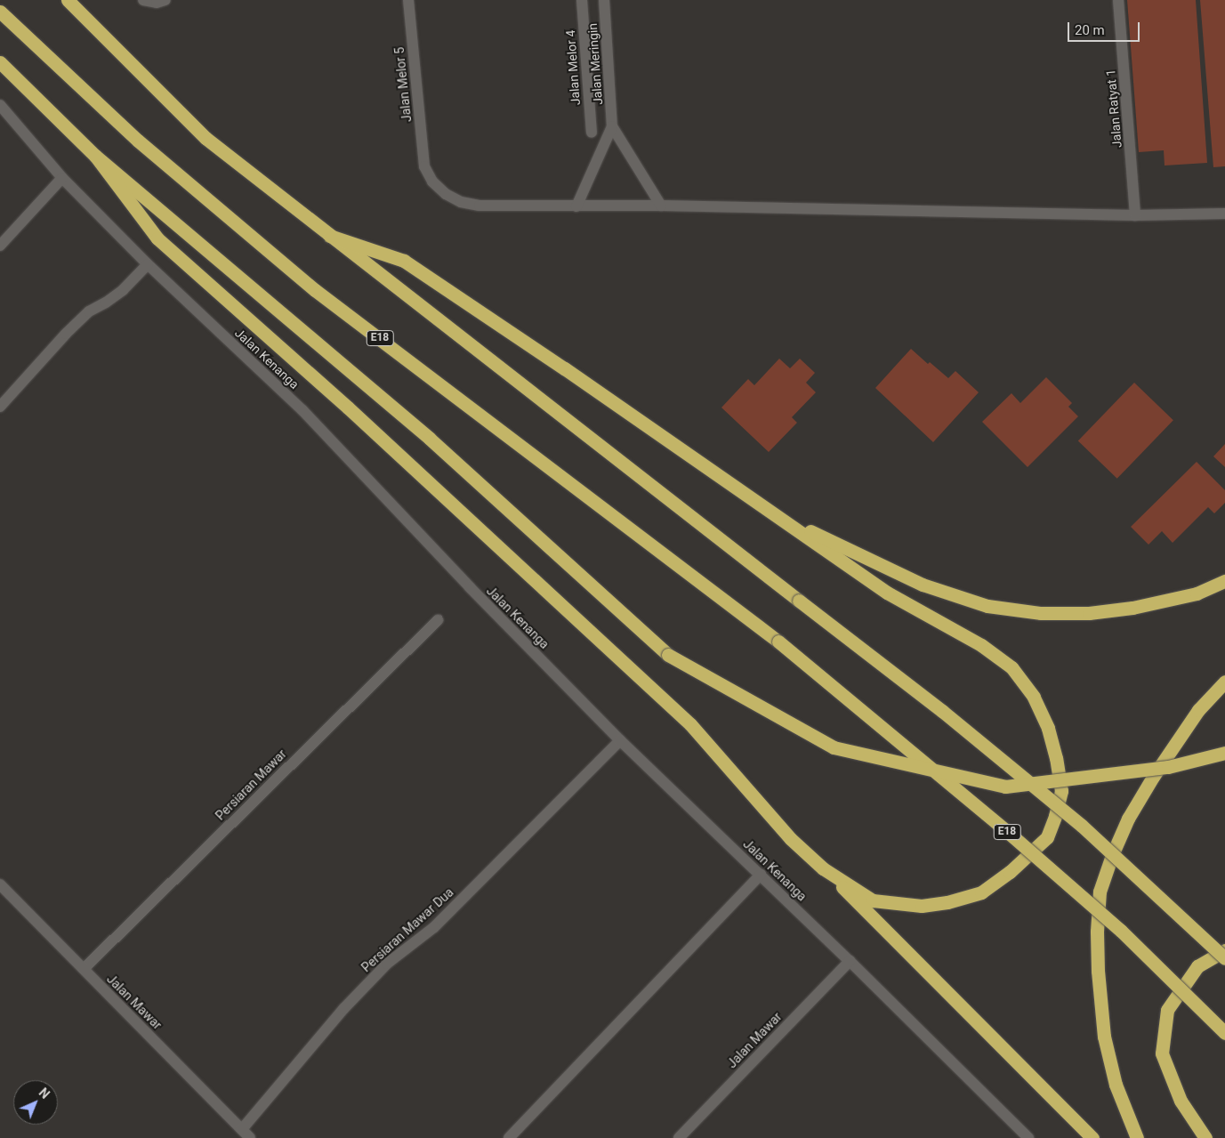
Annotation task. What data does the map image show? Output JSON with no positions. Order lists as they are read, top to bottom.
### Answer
{
  "streets": {
    "highway": ["E18"],
    "street": [
      "Jalan Meringin",
      "Jalan Melor 4",
      "Jalan Melor 5",
      "Jalan Ratyat 1",
      "Jalan Kenanga",
      "Persiaran Mawar",
      "Persiaran Mawar Dua",
      "Jalan Mawar"
    ]
  },
  "crossings": [
    ["Jalan Meringin", "Jalan Melor 5"],
    ["Jalan Kenanga", "Persiaran Mawar Dua"],
    ["Jalan Kenanga", "Jalan Mawar"],
    ["Persiaran Mawar", "Jalan Mawar"],
    ["Persiaran Mawar Dua", "Jalan Mawar"]
  ],
  "scale_bar": "20 m",
  "north": "top right"
}
